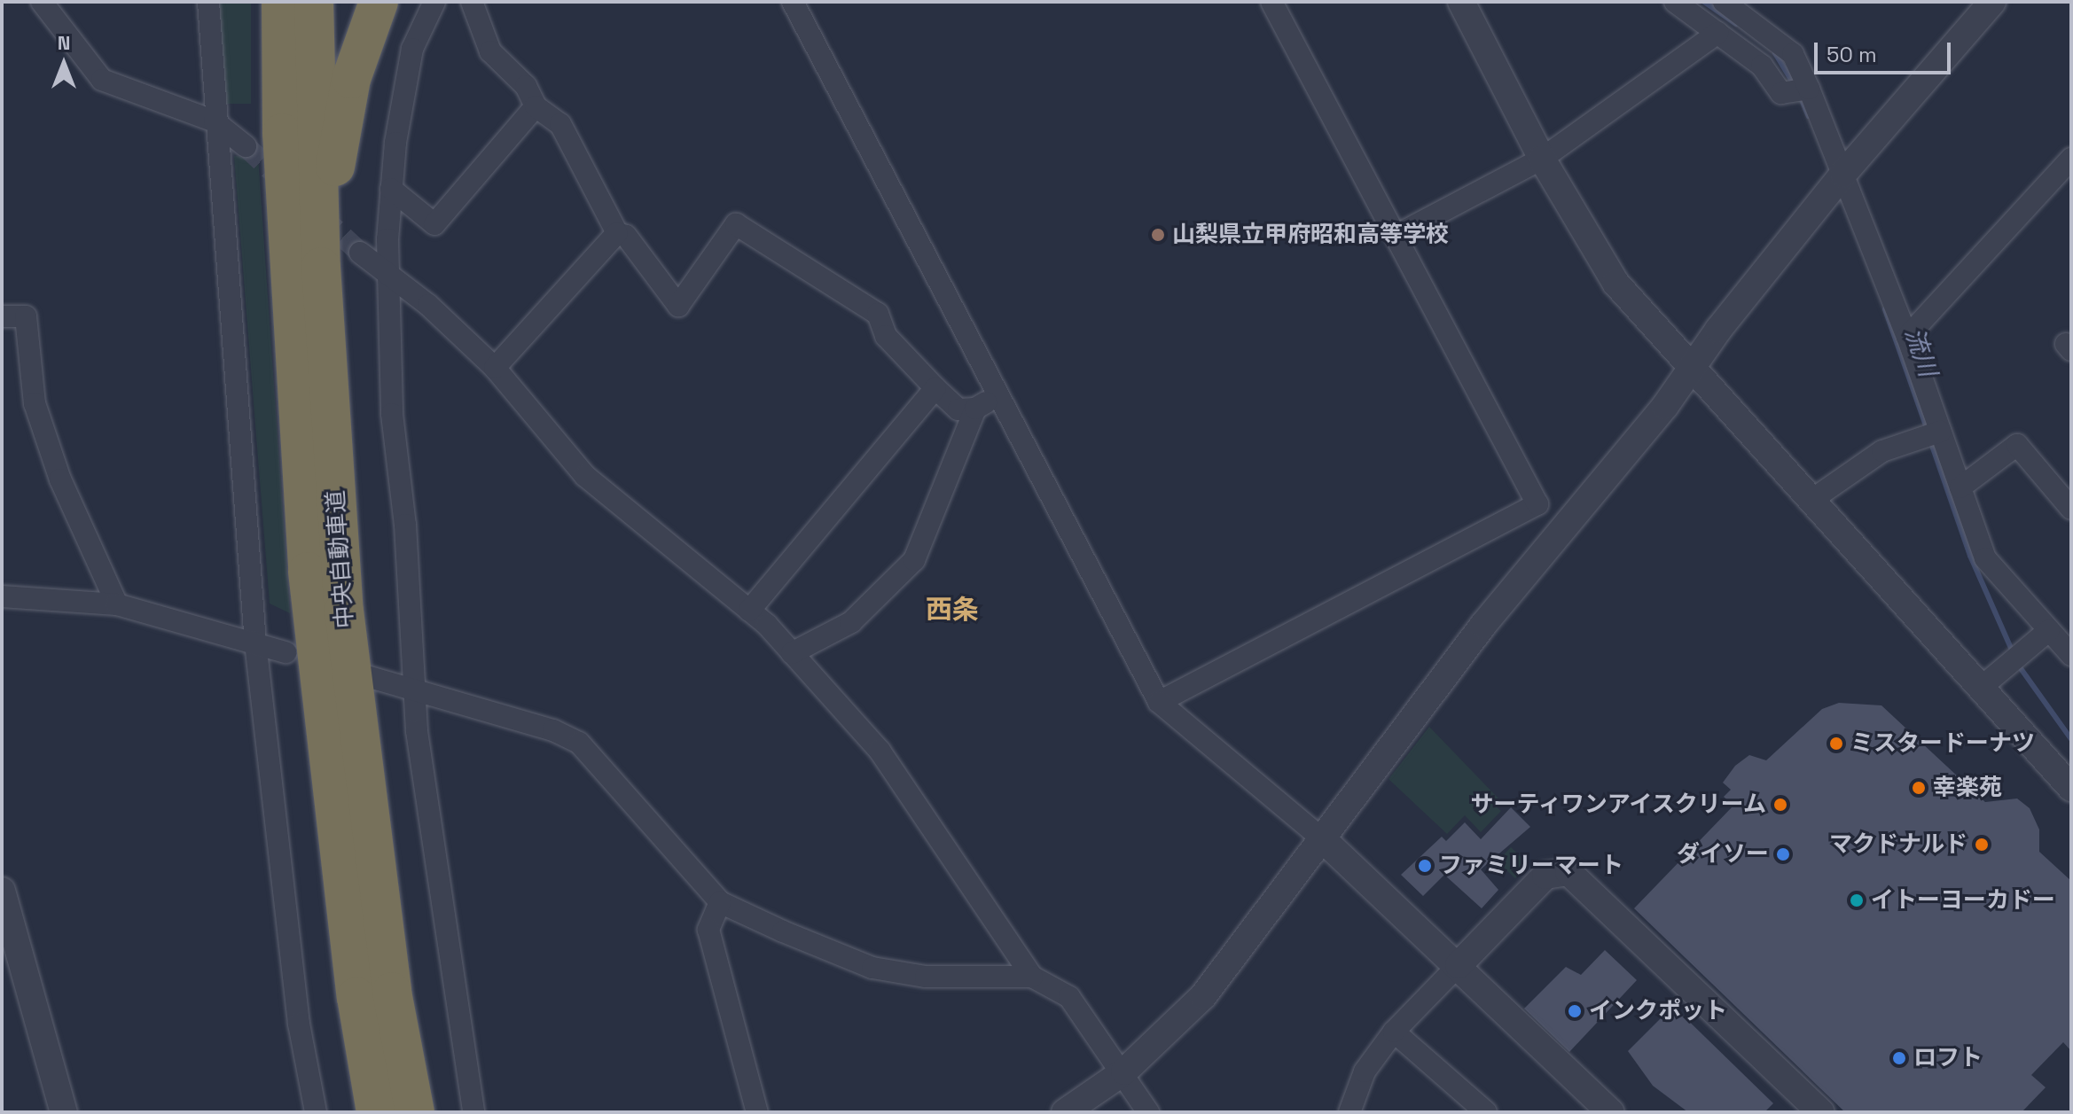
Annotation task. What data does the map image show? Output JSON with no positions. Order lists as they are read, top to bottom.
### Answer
{
  "streets": {
    "highway": ["中央自動車道"]
  },
  "districts": ["西条"],
  "water": ["流川"],
  "places": [
    "山梨県立甲府昭和高等学校",
    "ミスタードーナツ",
    "幸楽苑",
    "サーティワンアイスクリーム",
    "マクドナルド",
    "ダイソー",
    "ファミリーマート",
    "イトーヨーカドー",
    "インクポット",
    "ロフト"
  ],
  "scale_bar": "50 m",
  "north": "top"
}
